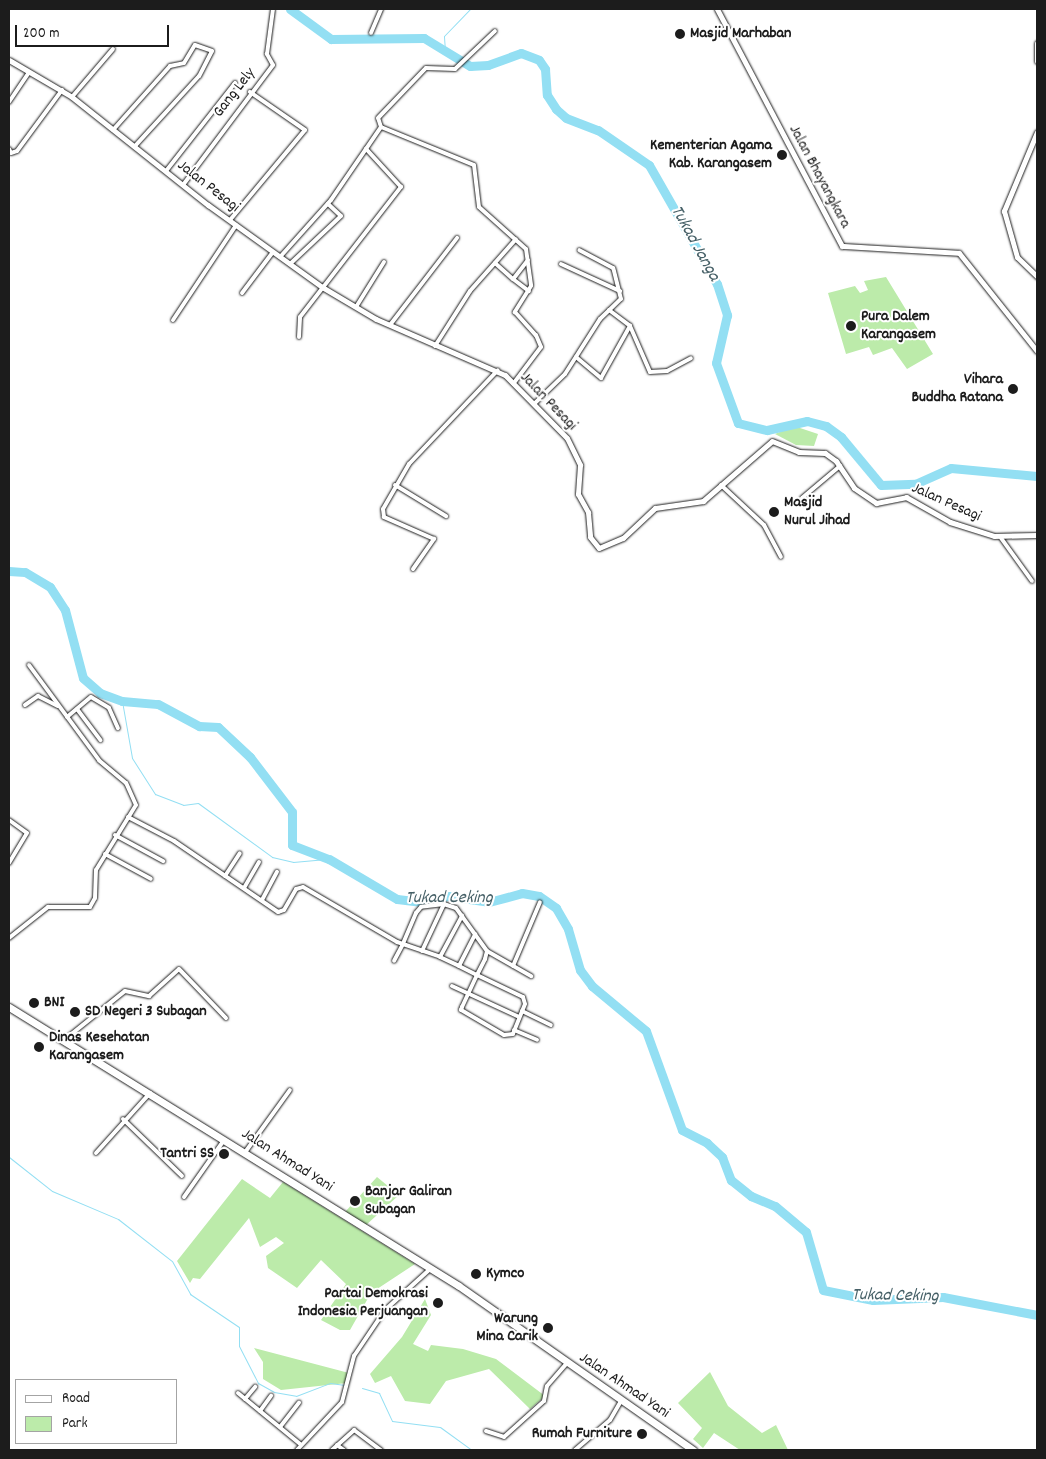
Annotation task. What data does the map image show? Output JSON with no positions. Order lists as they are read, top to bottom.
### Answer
{
  "streets": {
    "highway": ["Jalan Ahmad Yani"],
    "street": ["Gang Lely", "Jalan Bhayangkara", "Jalan Pesagi"]
  },
  "crossings": [
    ["Gang Lely", "Jalan Pesagi"]
  ],
  "water": ["Tukad Janga", "Tukad Ceking"],
  "places": [
    "Masjid Marhaban",
    "Kementerian Agama Kab. Karangasem",
    "Pura Dalem Karangasem",
    "Vihara Buddha Ratana",
    "Masjid Nurul Jihad",
    "BNI",
    "SD Negeri 3 Subagan",
    "Dinas Kesehatan Karangasem",
    "Tantri SS",
    "Banjar Galiran Subagan",
    "Kymco",
    "Partai Demokrasi Indonesia Perjuangan",
    "Warung Mina Carik",
    "Rumah Furniture"
  ],
  "legend": ["Road", "Park"],
  "scale_bar": "200 m"
}
